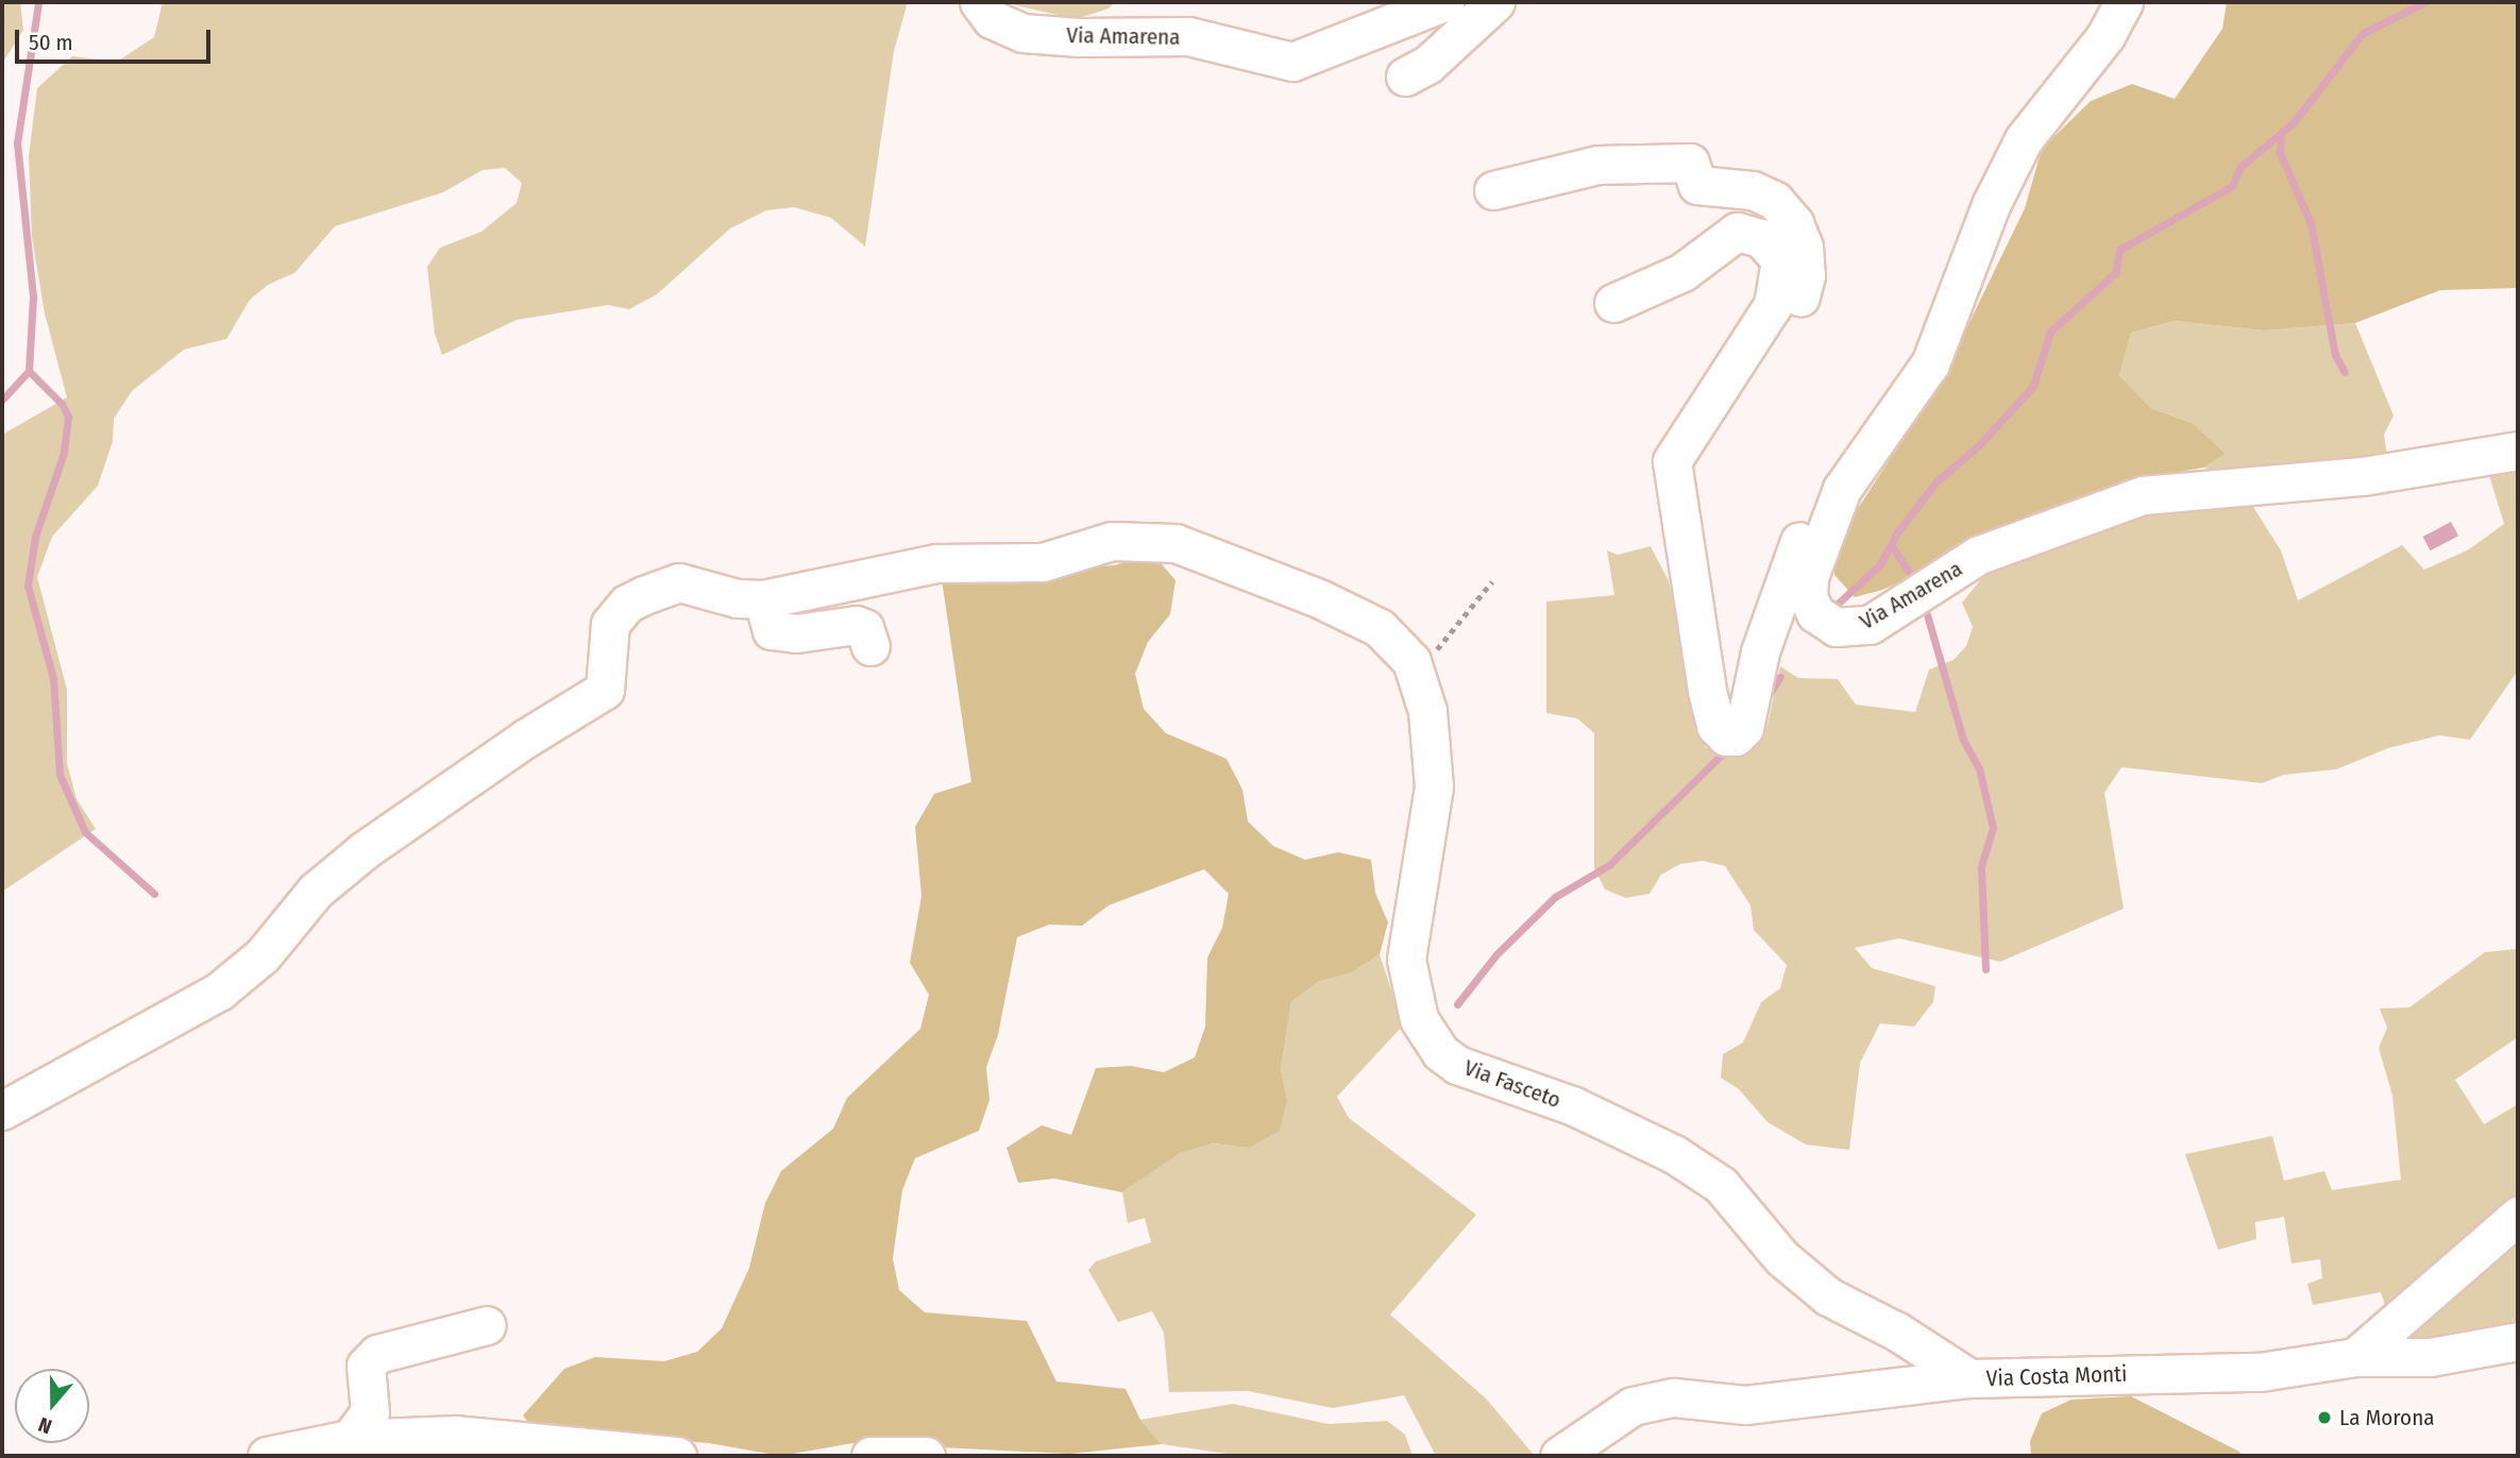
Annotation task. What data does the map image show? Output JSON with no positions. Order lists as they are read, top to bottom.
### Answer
{
  "streets": {
    "street": ["Via Amarena", "Via Fasceto", "Via Costa Monti"]
  },
  "crossings": [
    ["Via Fasceto", "Via Costa Monti"]
  ],
  "places": ["La Morona"],
  "scale_bar": "50 m",
  "north": "bottom"
}
